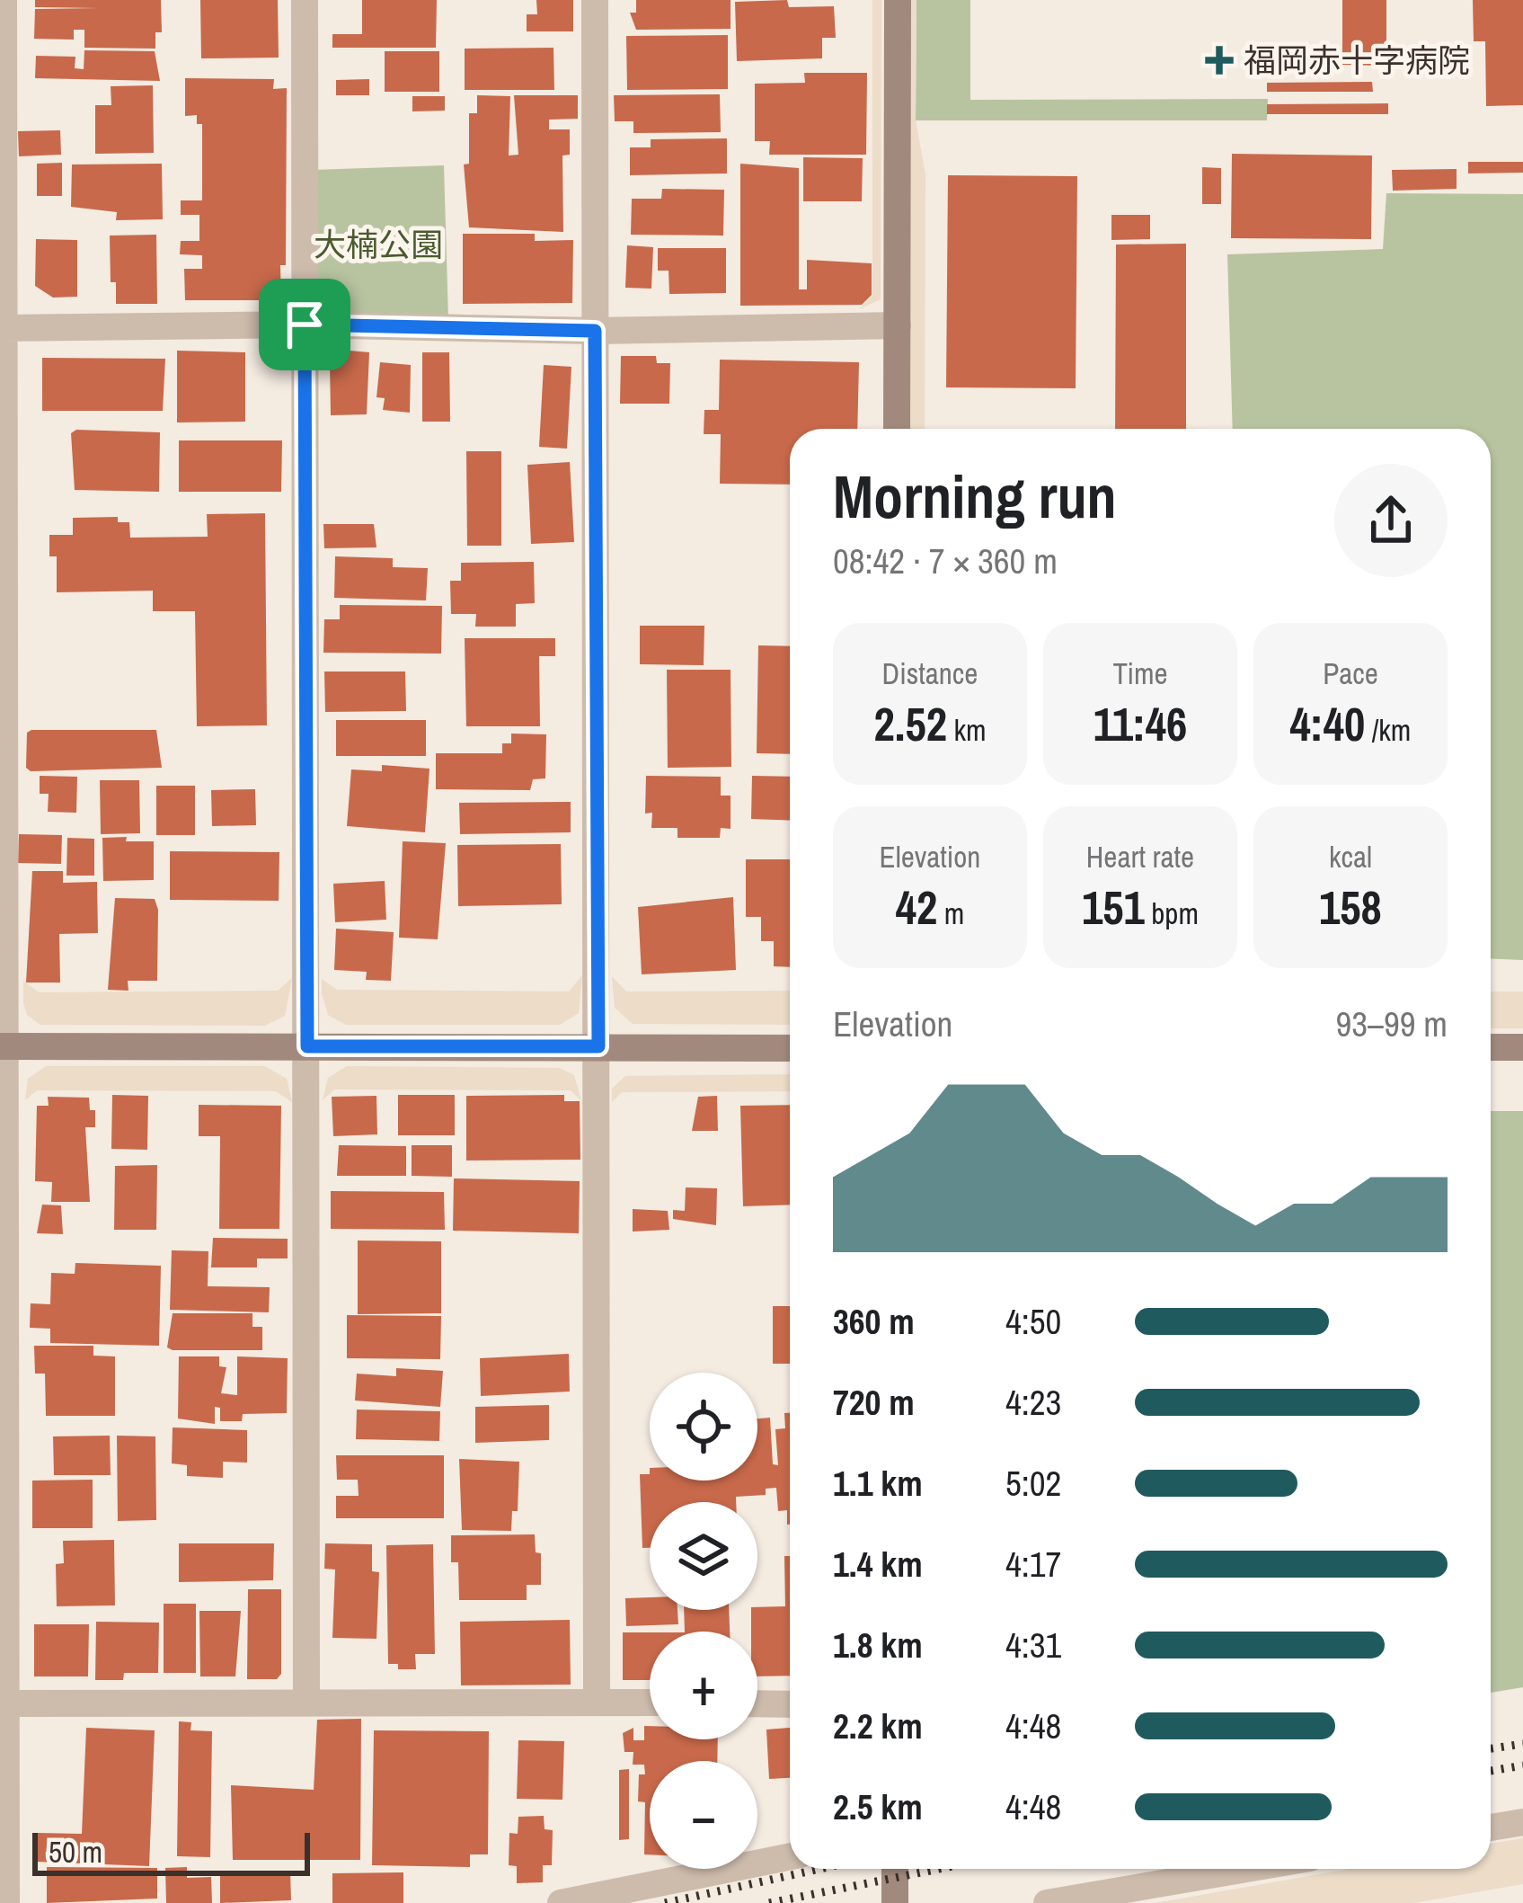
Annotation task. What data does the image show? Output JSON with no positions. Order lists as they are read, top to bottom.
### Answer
{
  "parks": ["大楠公園"],
  "places": {
    "health": ["福岡赤十字病院"]
  },
  "scale_bar": "50 m",
  "page": {
    "heading": ["Morning run", "08:42 · 7 × 360 m"],
    "stats": [
      ["Distance", "2.52 km"],
      ["Time", "11:46"],
      ["Pace", "4:40 /km"],
      ["Elevation", "42 m"],
      ["Heart rate", "151 bpm"],
      ["kcal", "158"]
    ],
    "chart": ["Elevation", "93–99 m"],
    "list": [
      {
        "name": "360 m",
        "note": "4:50"
      },
      {
        "name": "720 m",
        "note": "4:23"
      },
      {
        "name": "1.1 km",
        "note": "5:02"
      },
      {
        "name": "1.4 km",
        "note": "4:17"
      },
      {
        "name": "1.8 km",
        "note": "4:31"
      },
      {
        "name": "2.2 km",
        "note": "4:48"
      },
      {
        "name": "2.5 km",
        "note": "4:48"
      }
    ],
    "map_buttons": ["+", "−"],
    "scale": "50 m"
  }
}
